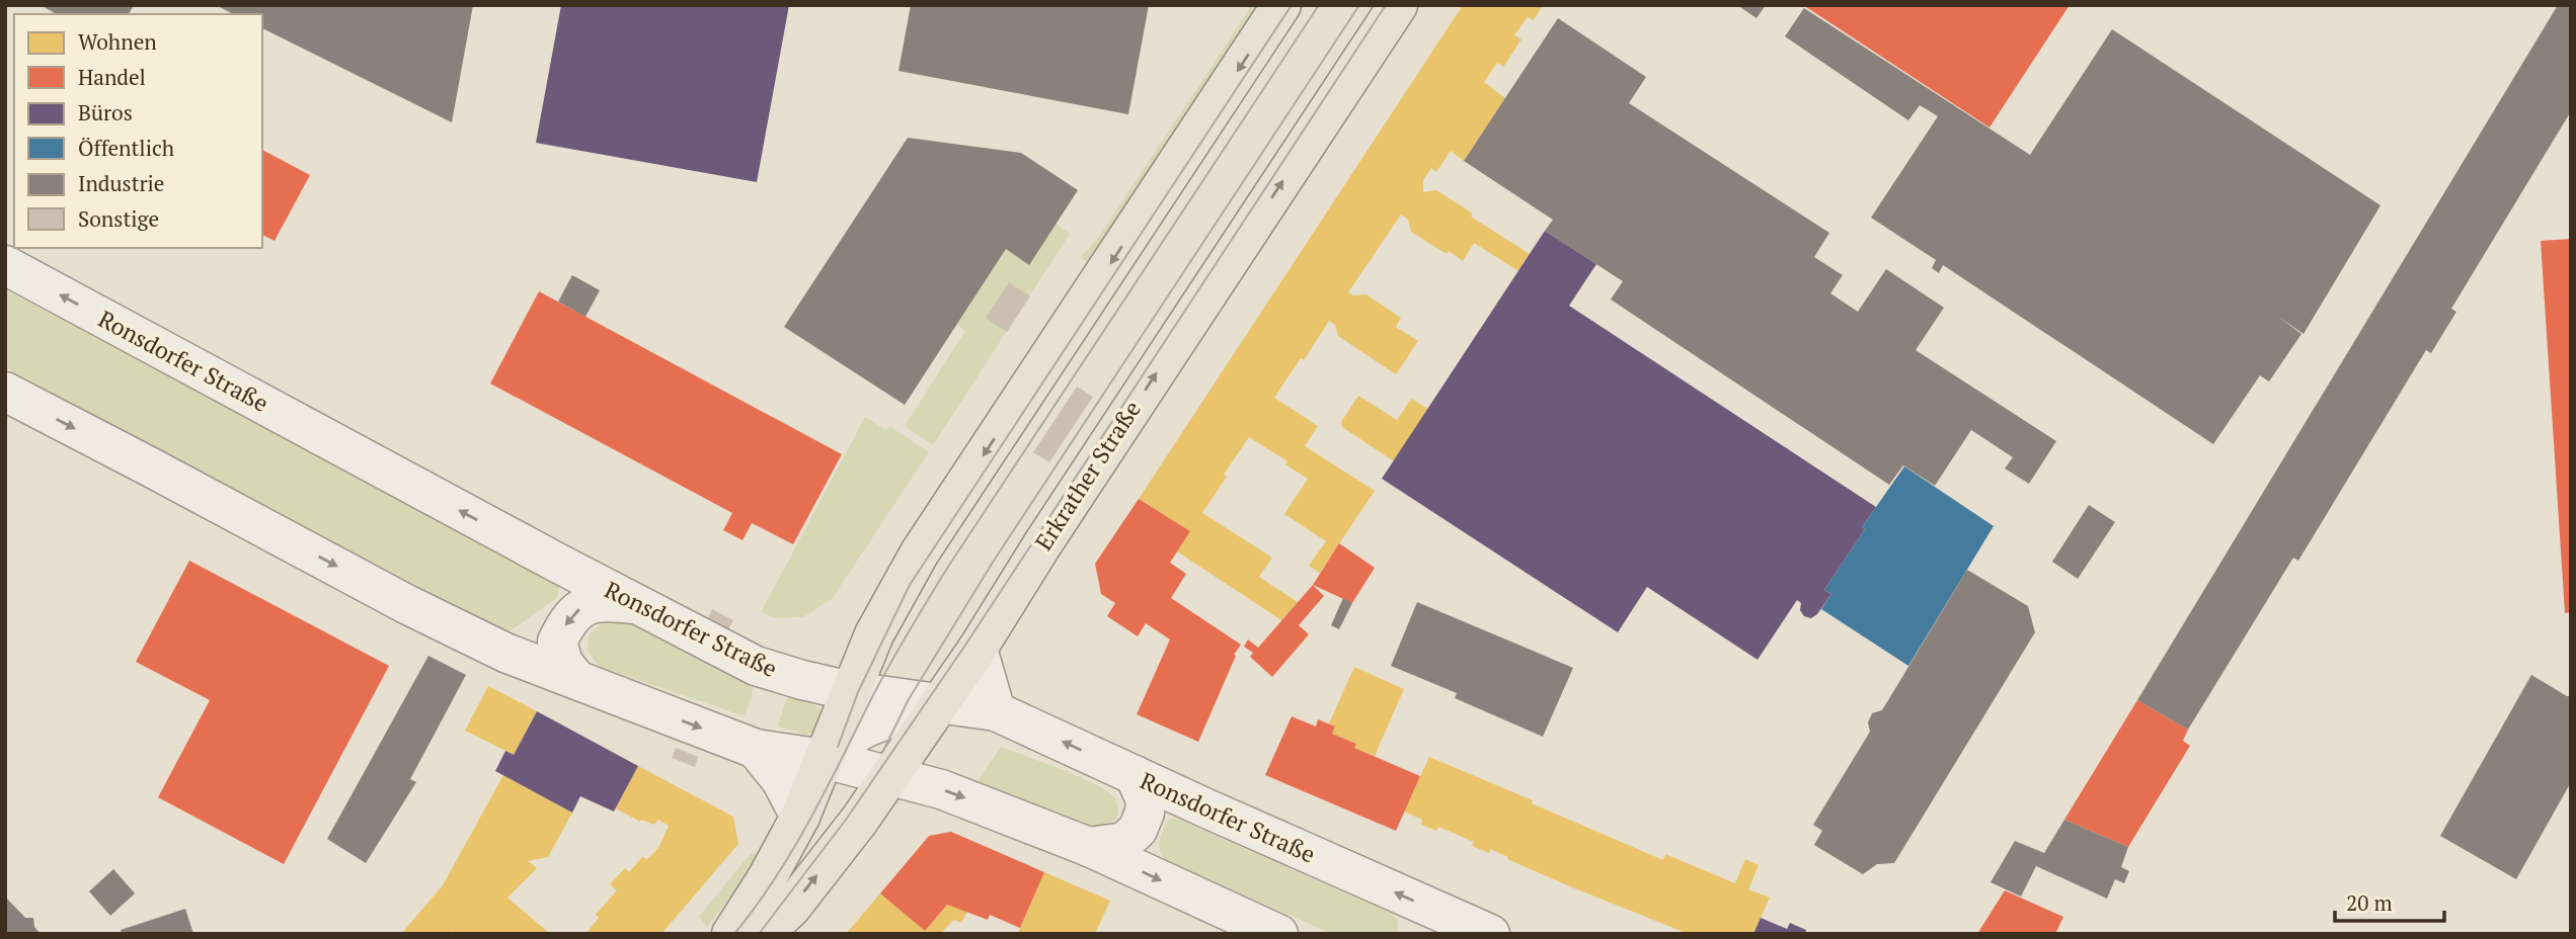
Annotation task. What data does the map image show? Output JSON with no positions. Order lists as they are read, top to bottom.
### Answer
{
  "streets": {
    "main road": ["Ronsdorfer Straße", "Erkrather Straße"]
  },
  "crossings": [
    ["Ronsdorfer Straße", "Erkrather Straße"]
  ],
  "legend": [
    "Wohnen",
    "Handel",
    "Büros",
    "Öffentlich",
    "Industrie",
    "Sonstige"
  ],
  "scale_bar": "20 m"
}
